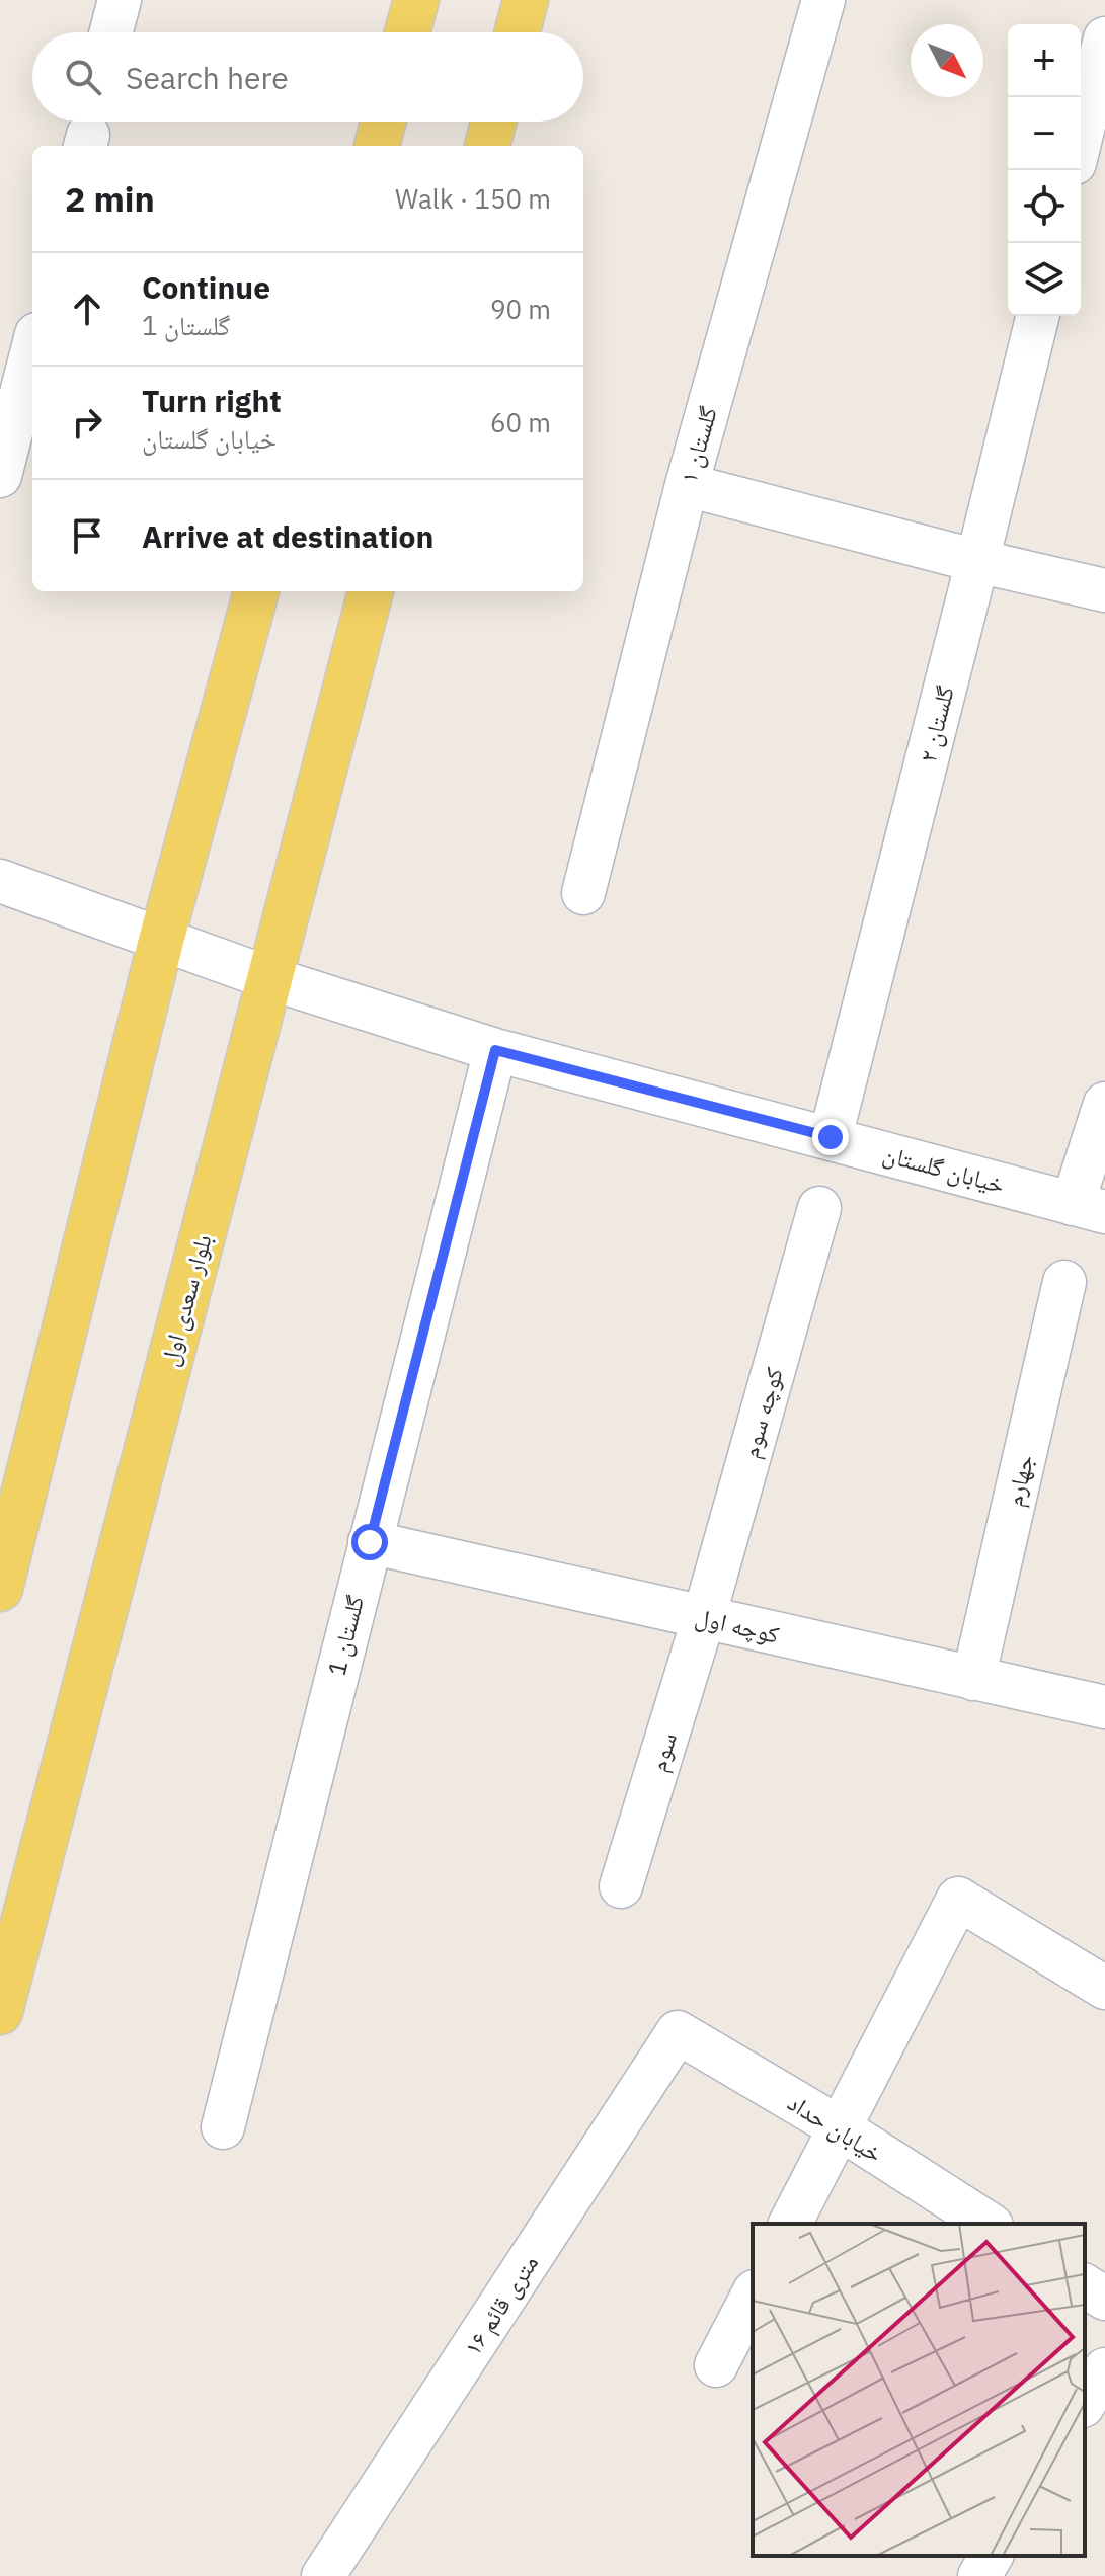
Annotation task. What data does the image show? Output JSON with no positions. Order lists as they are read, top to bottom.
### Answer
{
  "streets": {
    "main road": ["بلوار سعدی اول"],
    "street": [
      "گلستان ۱",
      "گلستان ۲",
      "خیابان گلستان",
      "کوچه سوم",
      "جهارم",
      "کوچه اول",
      "گلستان 1",
      "سوم",
      "خیابان حداد",
      "۱۶ متری قائم"
    ]
  },
  "crossings": [
    ["گلستان ۲", "خیابان گلستان"],
    ["خیابان گلستان", "بلوار سعدی اول"],
    ["خیابان گلستان", "گلستان 1"],
    ["کوچه سوم", "کوچه اول"],
    ["کوچه سوم", "سوم"],
    ["جهارم", "کوچه اول"],
    ["کوچه اول", "گلستان 1"],
    ["کوچه اول", "سوم"],
    ["خیابان حداد", "۱۶ متری قائم"]
  ],
  "north": "bottom right",
  "page": {
    "map_buttons": ["+", "−"],
    "search": "Search here",
    "heading": ["2 min", "Walk · 150 m"],
    "list": [
      ["Continue", "گلستان 1", "90 m"],
      ["Turn right", "خیابان گلستان", "60 m"],
      "Arrive at destination"
    ]
  }
}
